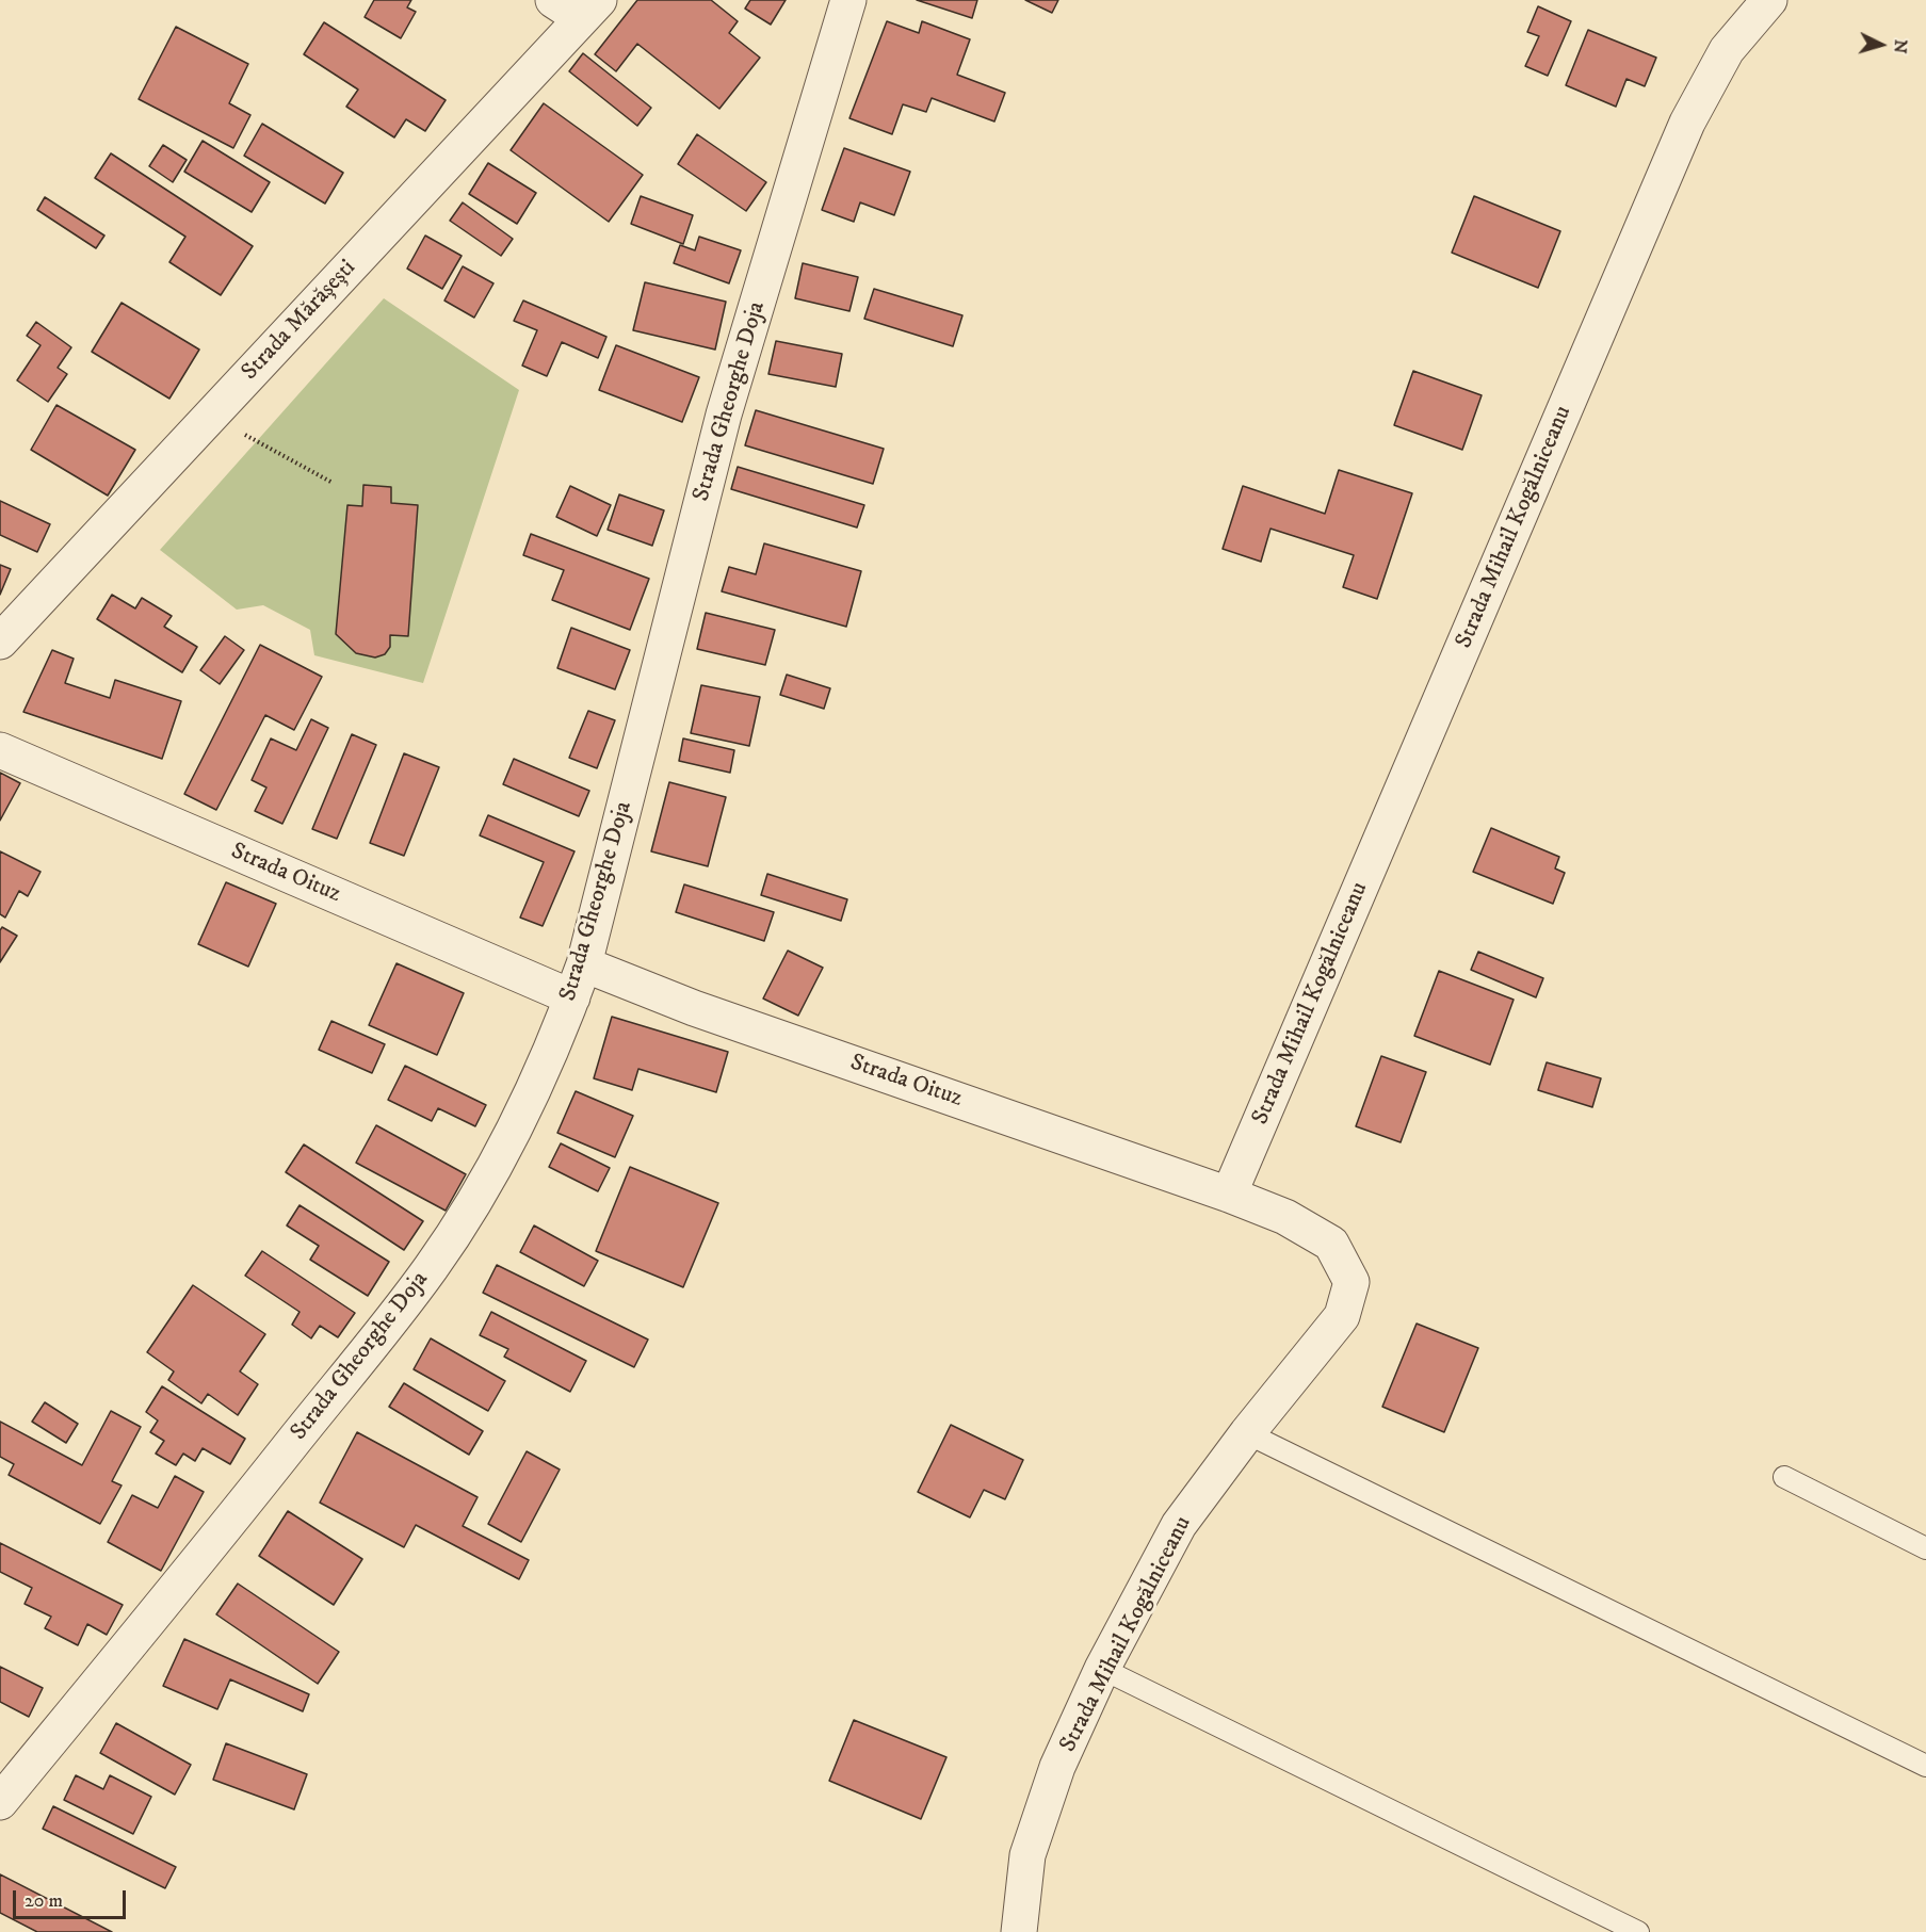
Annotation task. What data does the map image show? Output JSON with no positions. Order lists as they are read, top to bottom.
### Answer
{
  "streets": {
    "street": [
      "Strada Mărășești",
      "Strada Gheorghe Doja",
      "Strada Mihail Kogălniceanu",
      "Strada Oituz"
    ]
  },
  "crossings": [
    ["Strada Gheorghe Doja", "Strada Oituz"],
    ["Strada Mihail Kogălniceanu", "Strada Oituz"]
  ],
  "scale_bar": "20 m",
  "north": "right"
}
